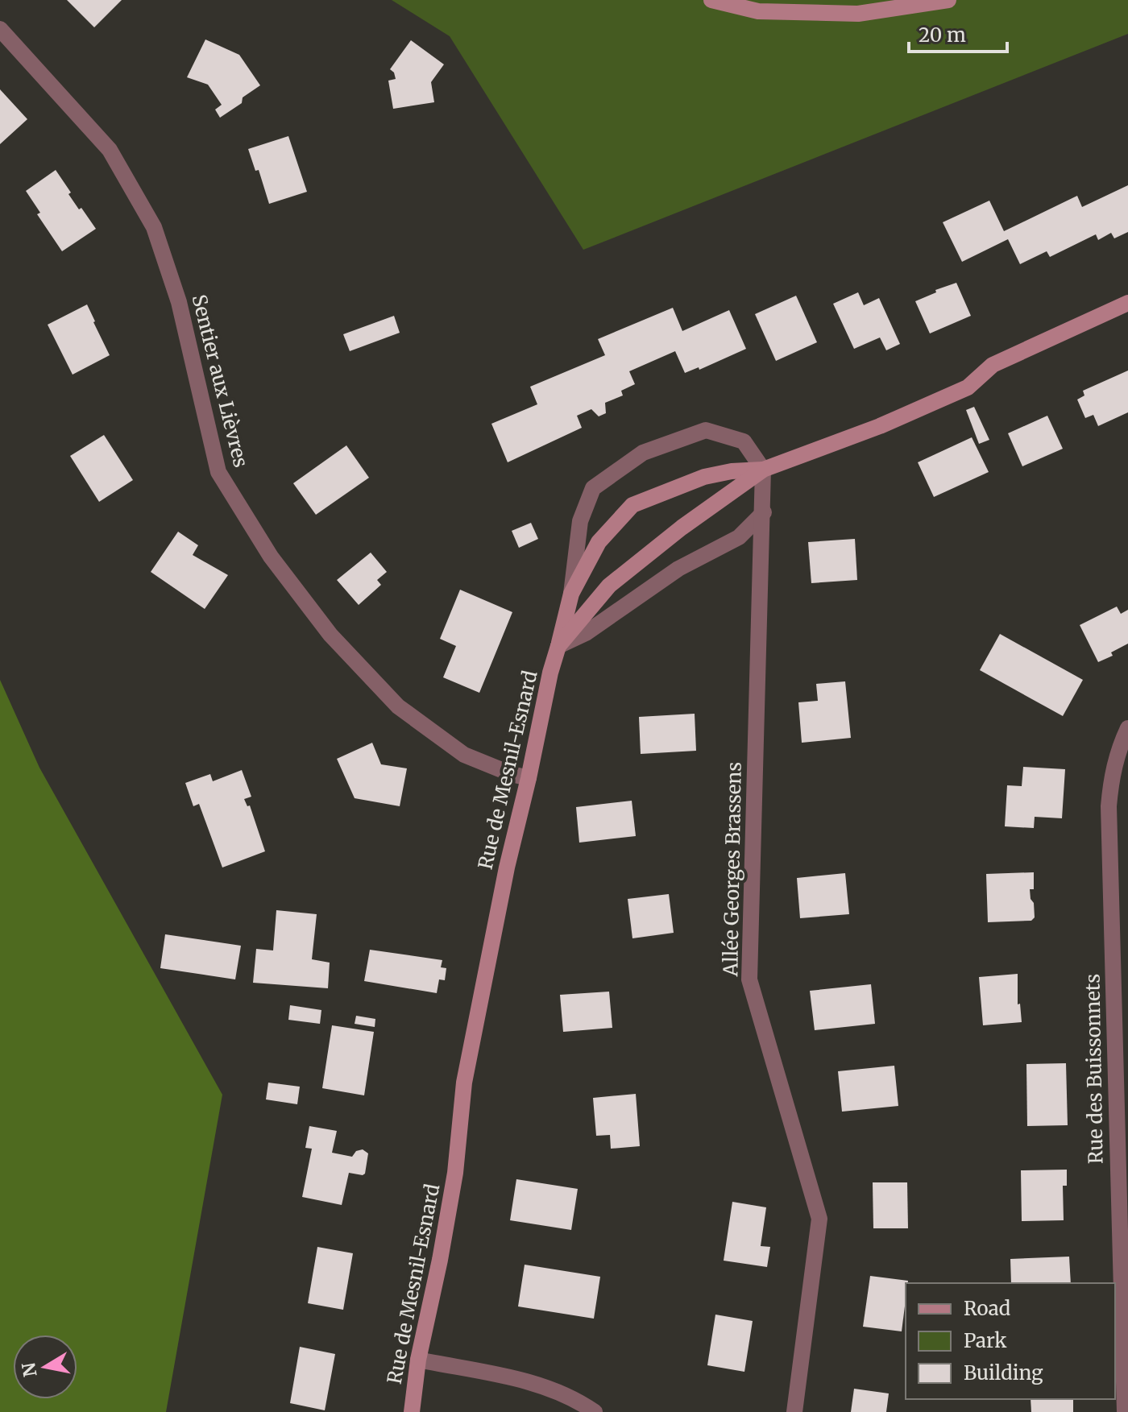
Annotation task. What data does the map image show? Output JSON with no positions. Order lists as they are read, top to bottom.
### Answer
{
  "streets": {
    "street": [
      "Sentier aux Lièvres",
      "Rue de Mesnil-Esnard",
      "Allée Georges Brassens",
      "Rue des Buissonnets"
    ]
  },
  "crossings": [
    ["Sentier aux Lièvres", "Rue de Mesnil-Esnard"],
    ["Rue de Mesnil-Esnard", "Allée Georges Brassens"]
  ],
  "legend": ["Road", "Park", "Building"],
  "scale_bar": "20 m",
  "north": "left"
}
